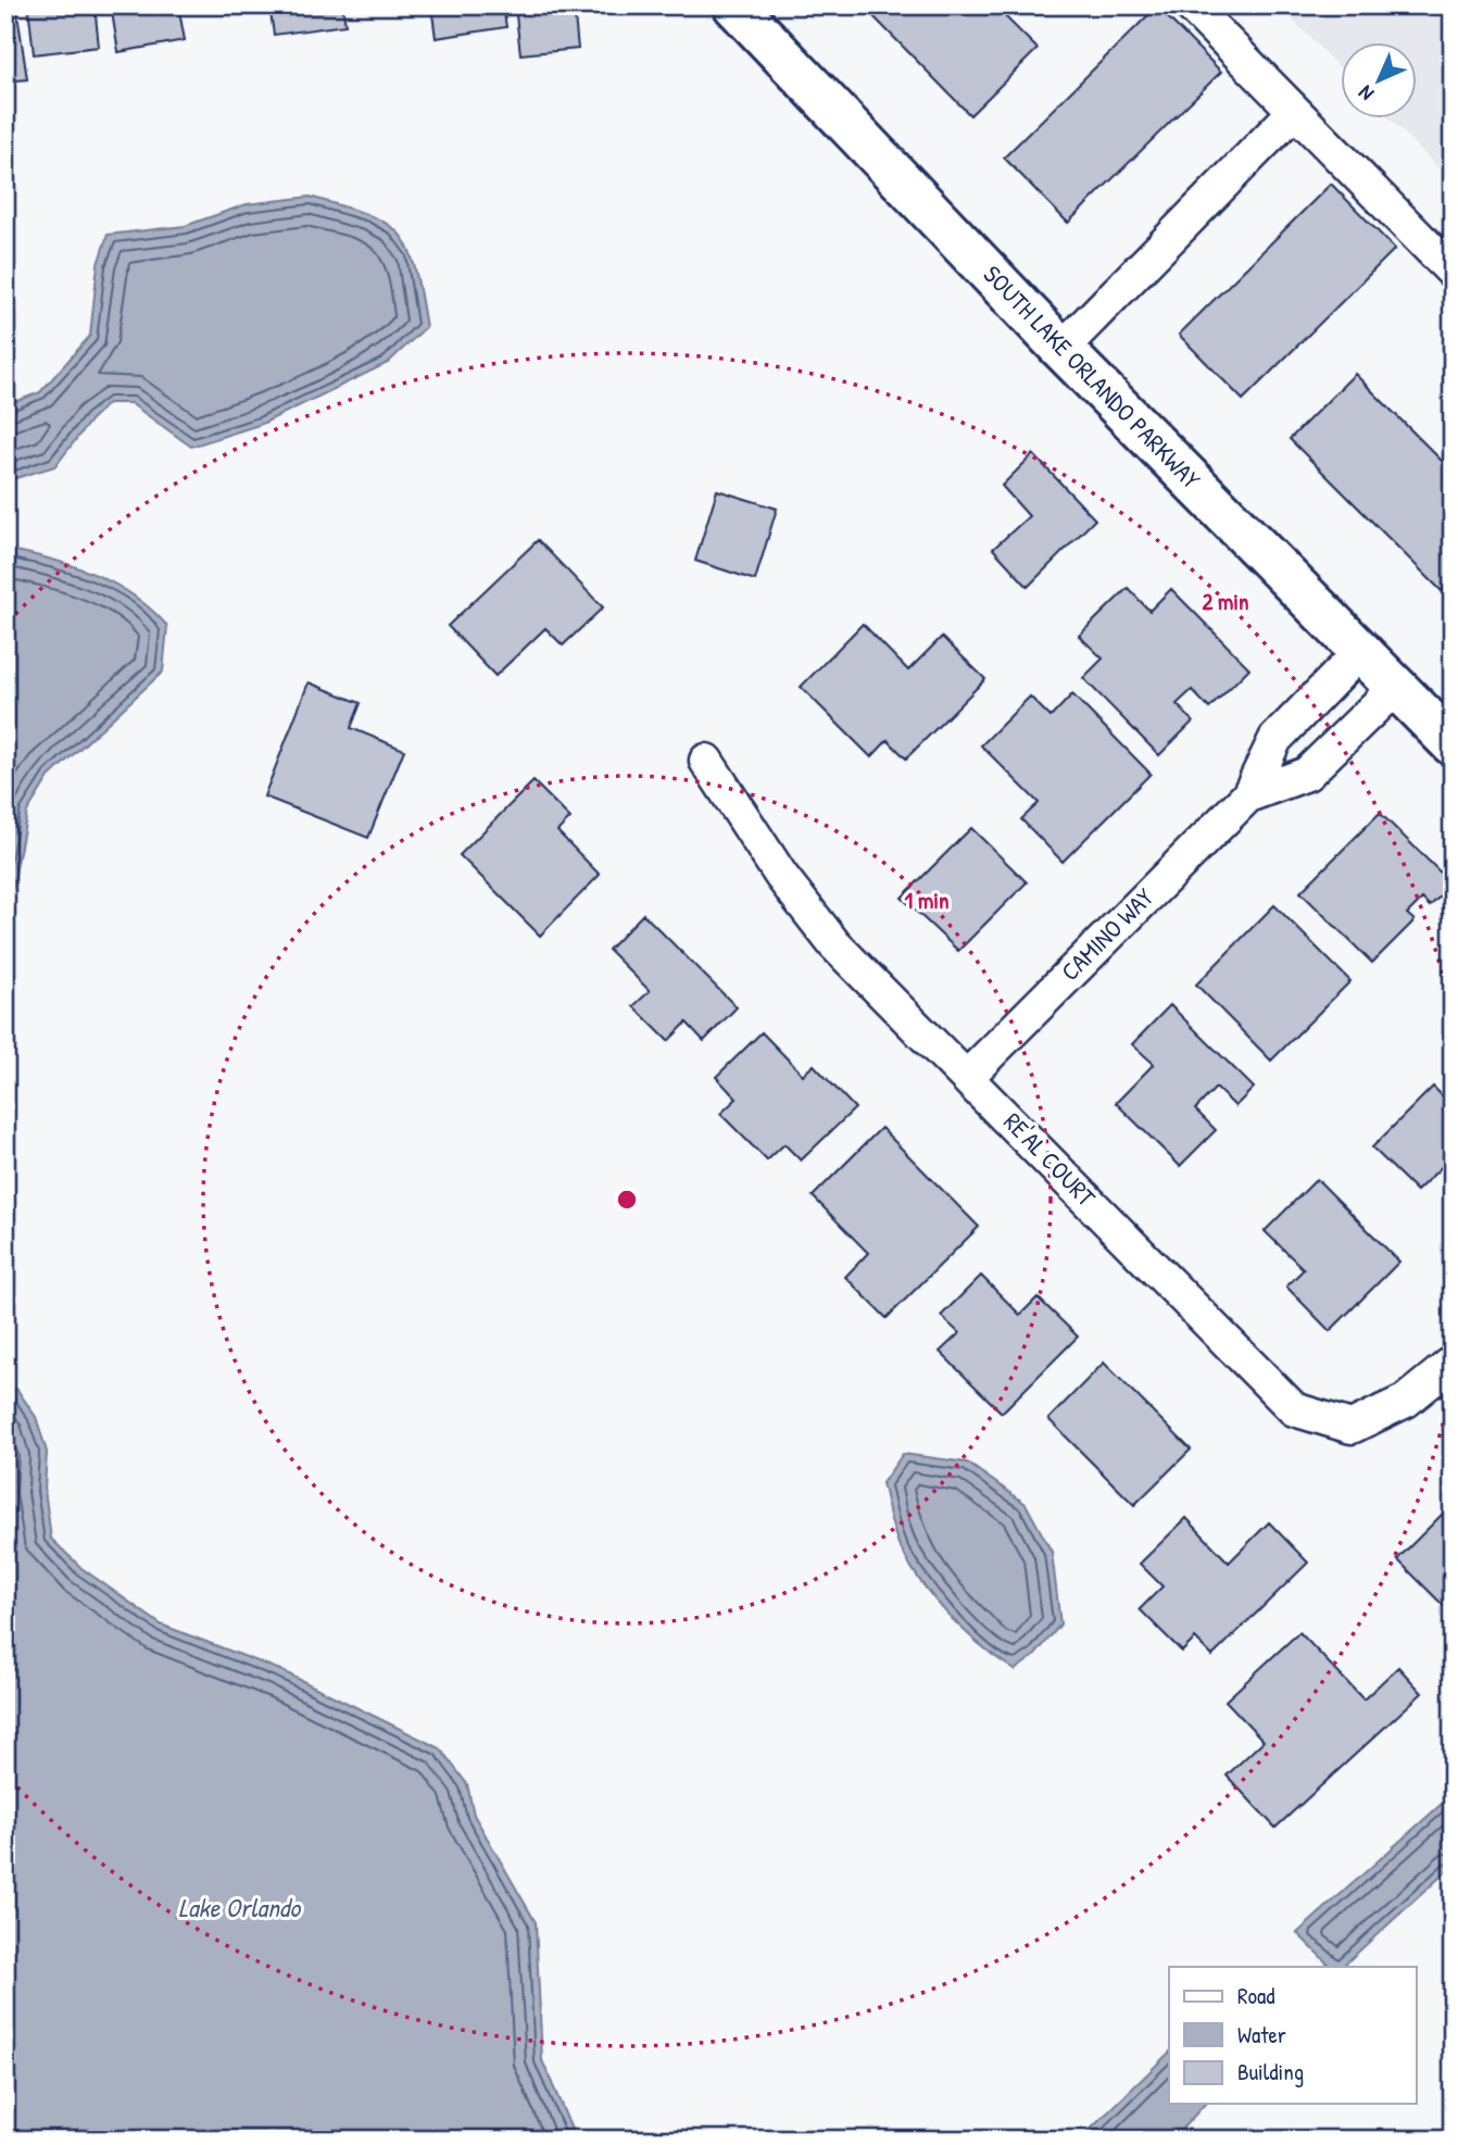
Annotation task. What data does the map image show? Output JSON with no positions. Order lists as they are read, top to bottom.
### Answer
{
  "streets": {
    "street": ["SOUTH LAKE ORLANDO PARKWAY", "CAMINO WAY", "RE'AL COURT"]
  },
  "crossings": [
    ["SOUTH LAKE ORLANDO PARKWAY", "CAMINO WAY"],
    ["CAMINO WAY", "RE'AL COURT"]
  ],
  "water": ["Lake Orlando"],
  "legend": ["Road", "Water", "Building"],
  "north": "bottom left",
  "rings": ["2 min", "1 min"]
}
